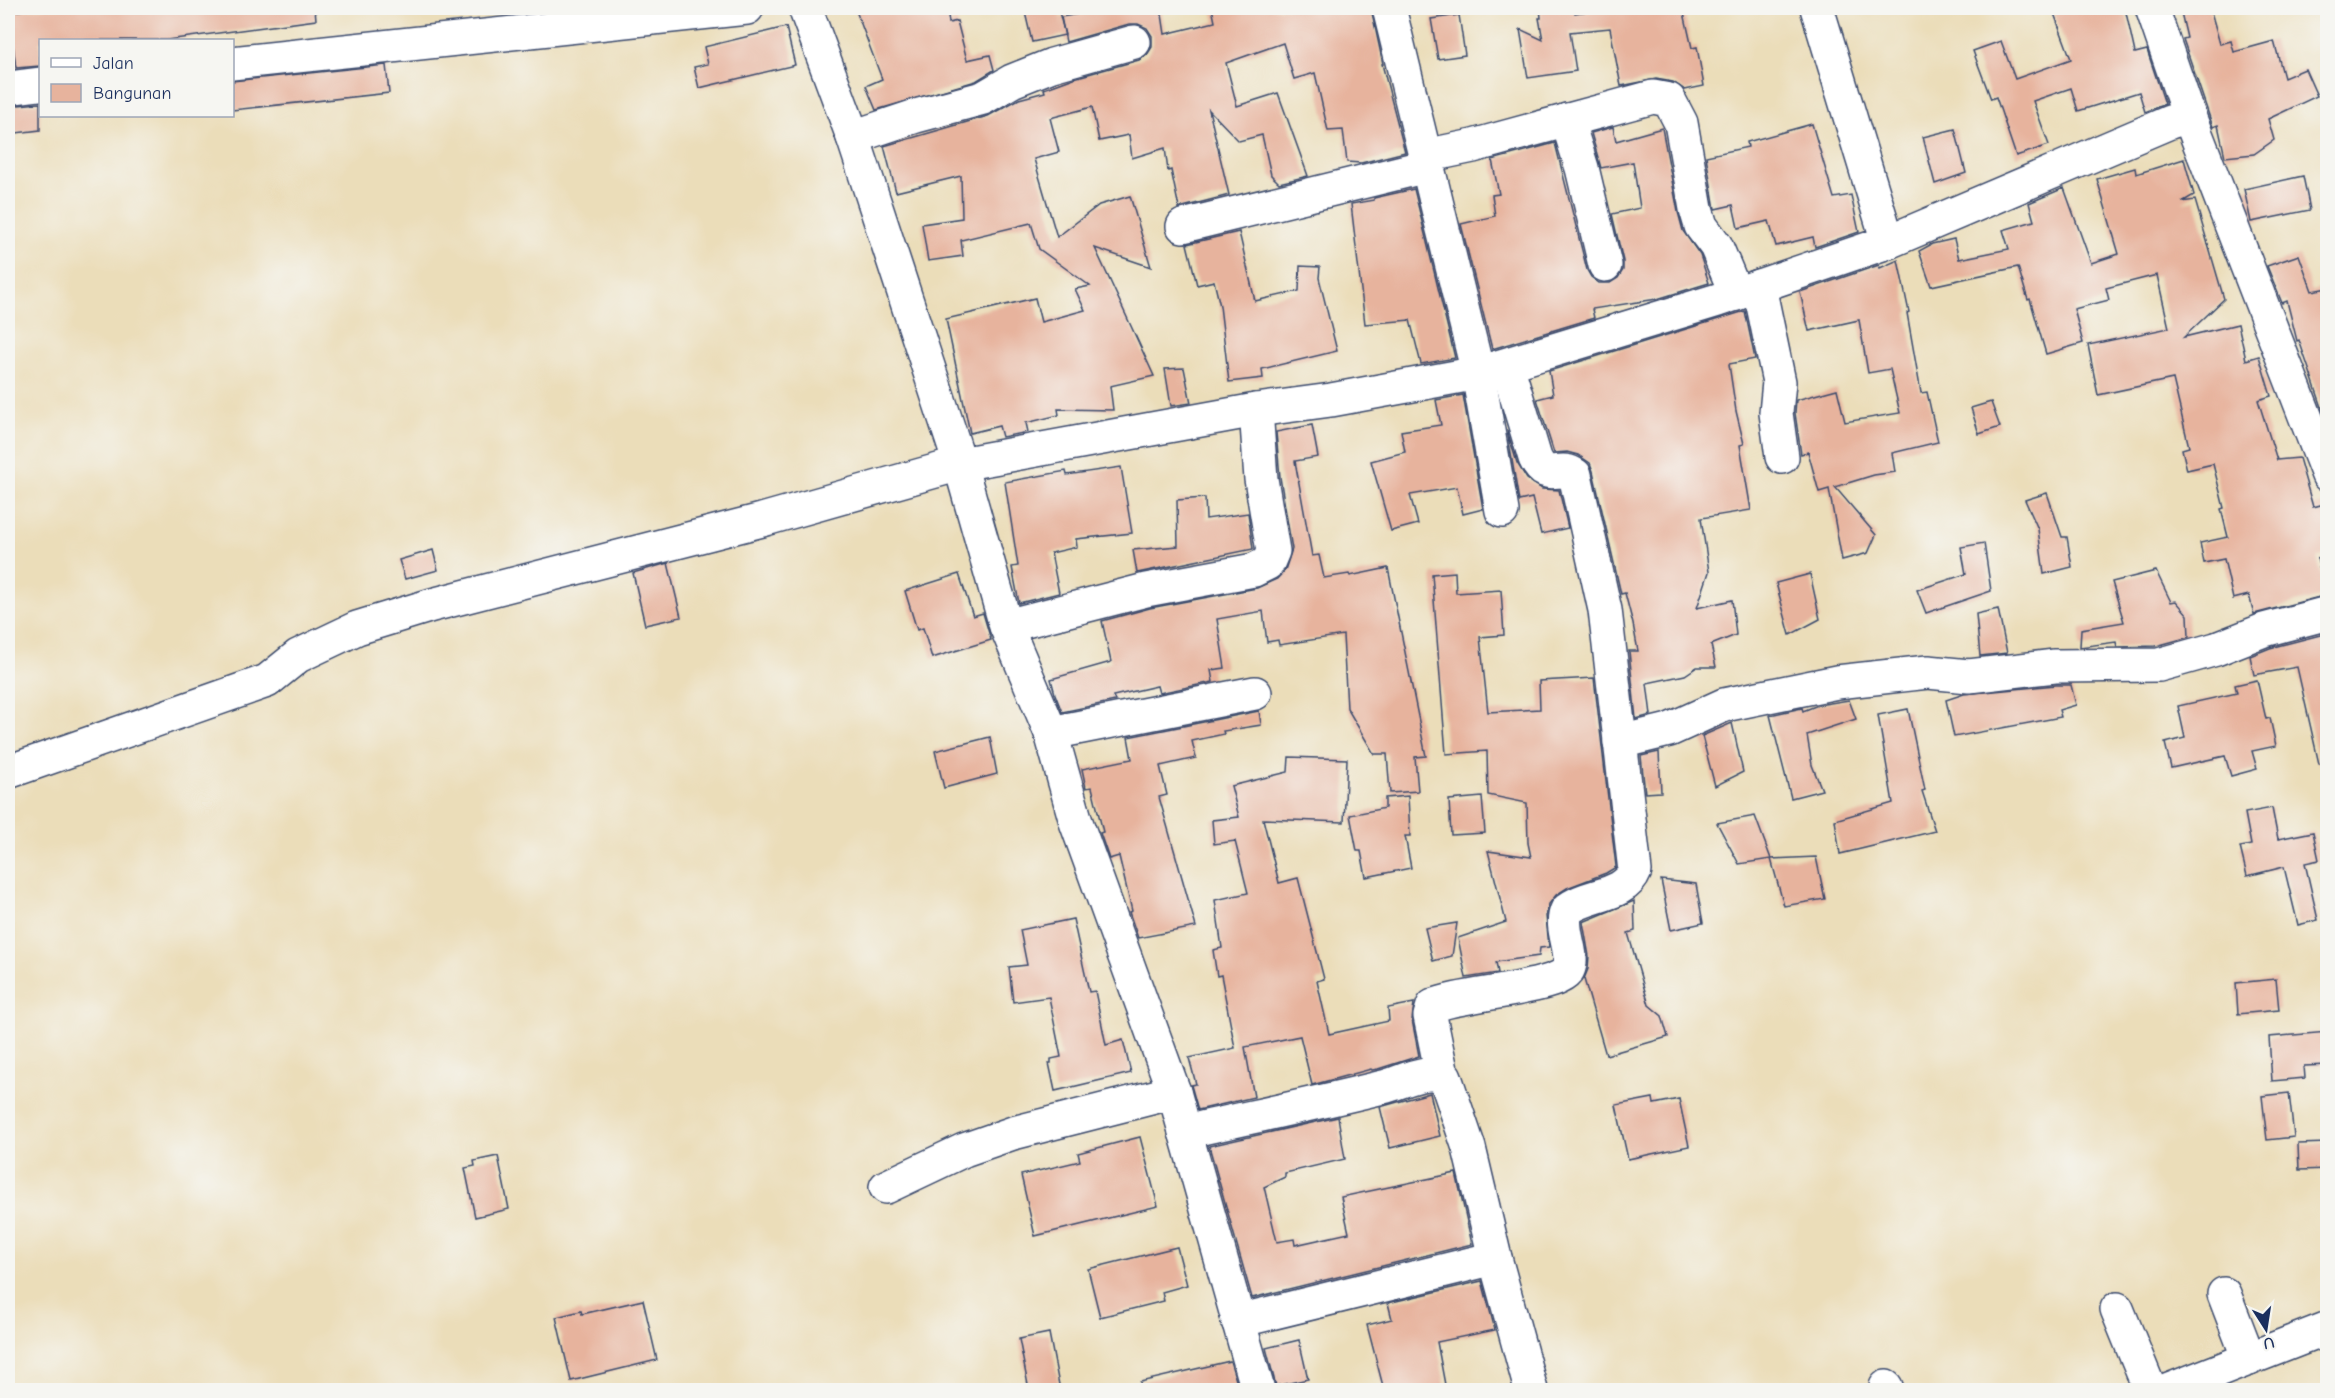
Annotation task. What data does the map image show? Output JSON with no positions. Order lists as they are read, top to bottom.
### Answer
{
  "legend": ["Jalan", "Bangunan"],
  "north": "bottom"
}
